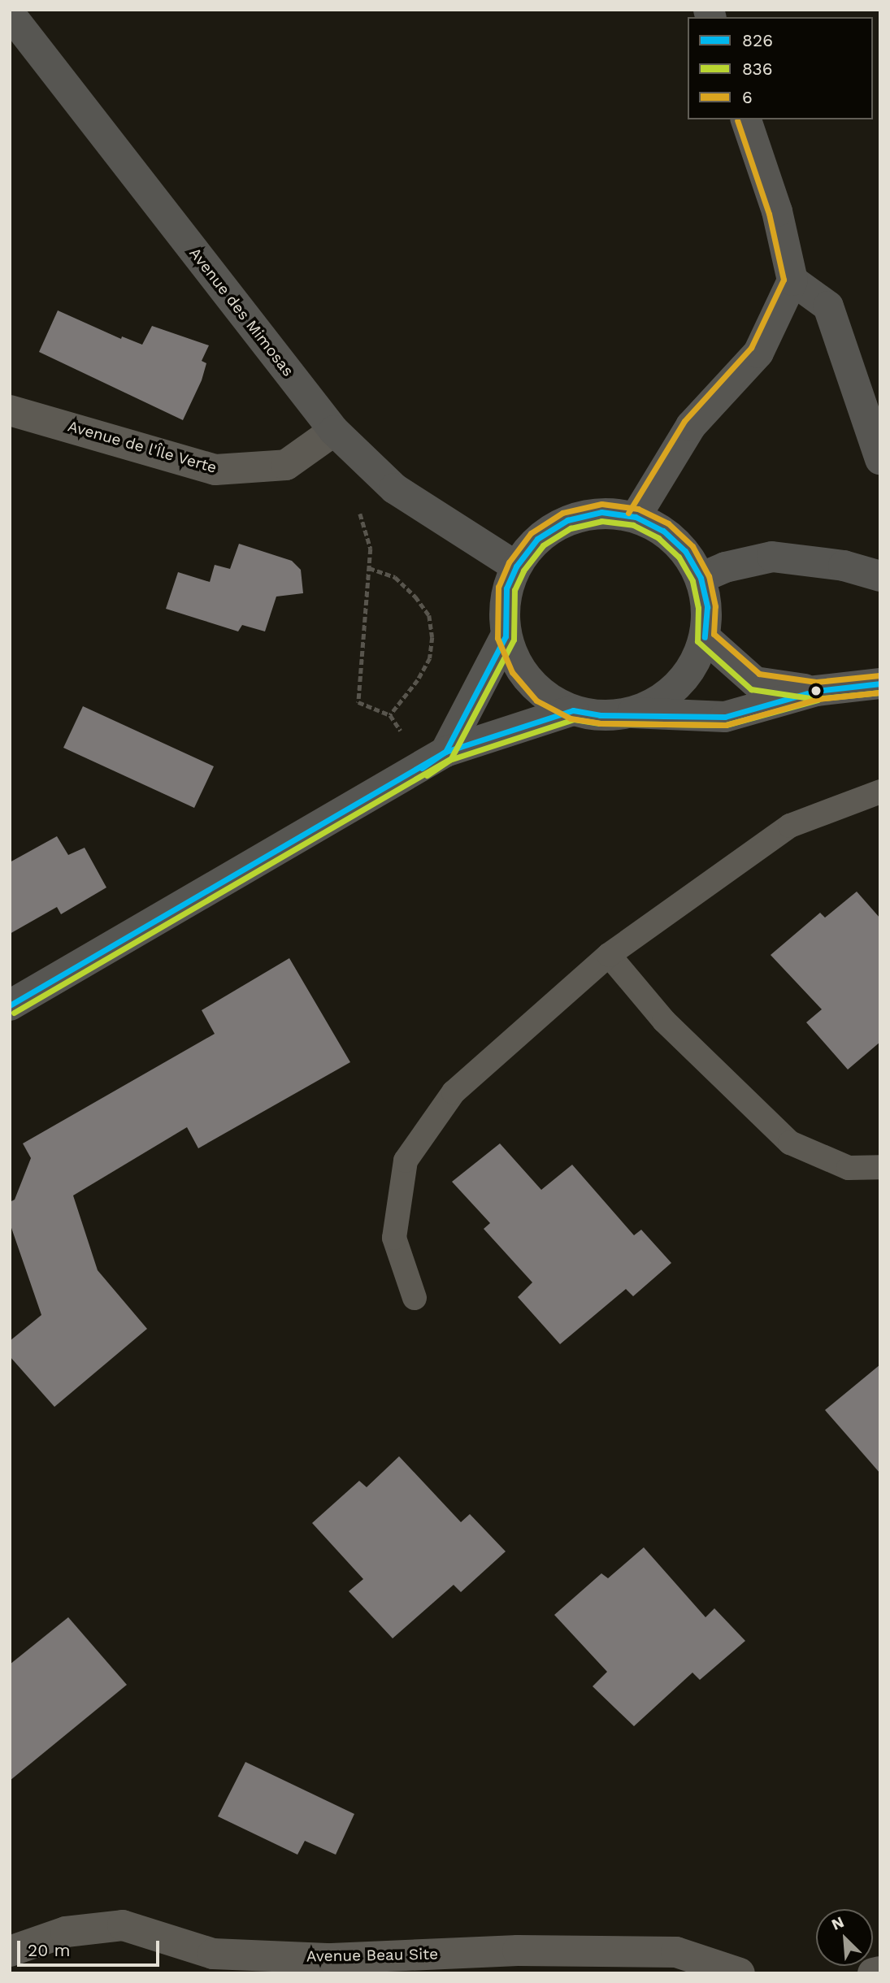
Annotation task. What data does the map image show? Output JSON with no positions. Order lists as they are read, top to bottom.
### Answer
{
  "streets": {
    "main road": ["Avenue des Mimosas"],
    "street": ["Avenue de l'Île Verte", "Avenue Beau Site"]
  },
  "crossings": [
    ["Avenue des Mimosas", "Avenue de l'Île Verte"]
  ],
  "lines": ["transit line 6", "transit line 826", "transit line 836"],
  "legend": ["826", "836", "6"],
  "scale_bar": "20 m",
  "north": "top left"
}
